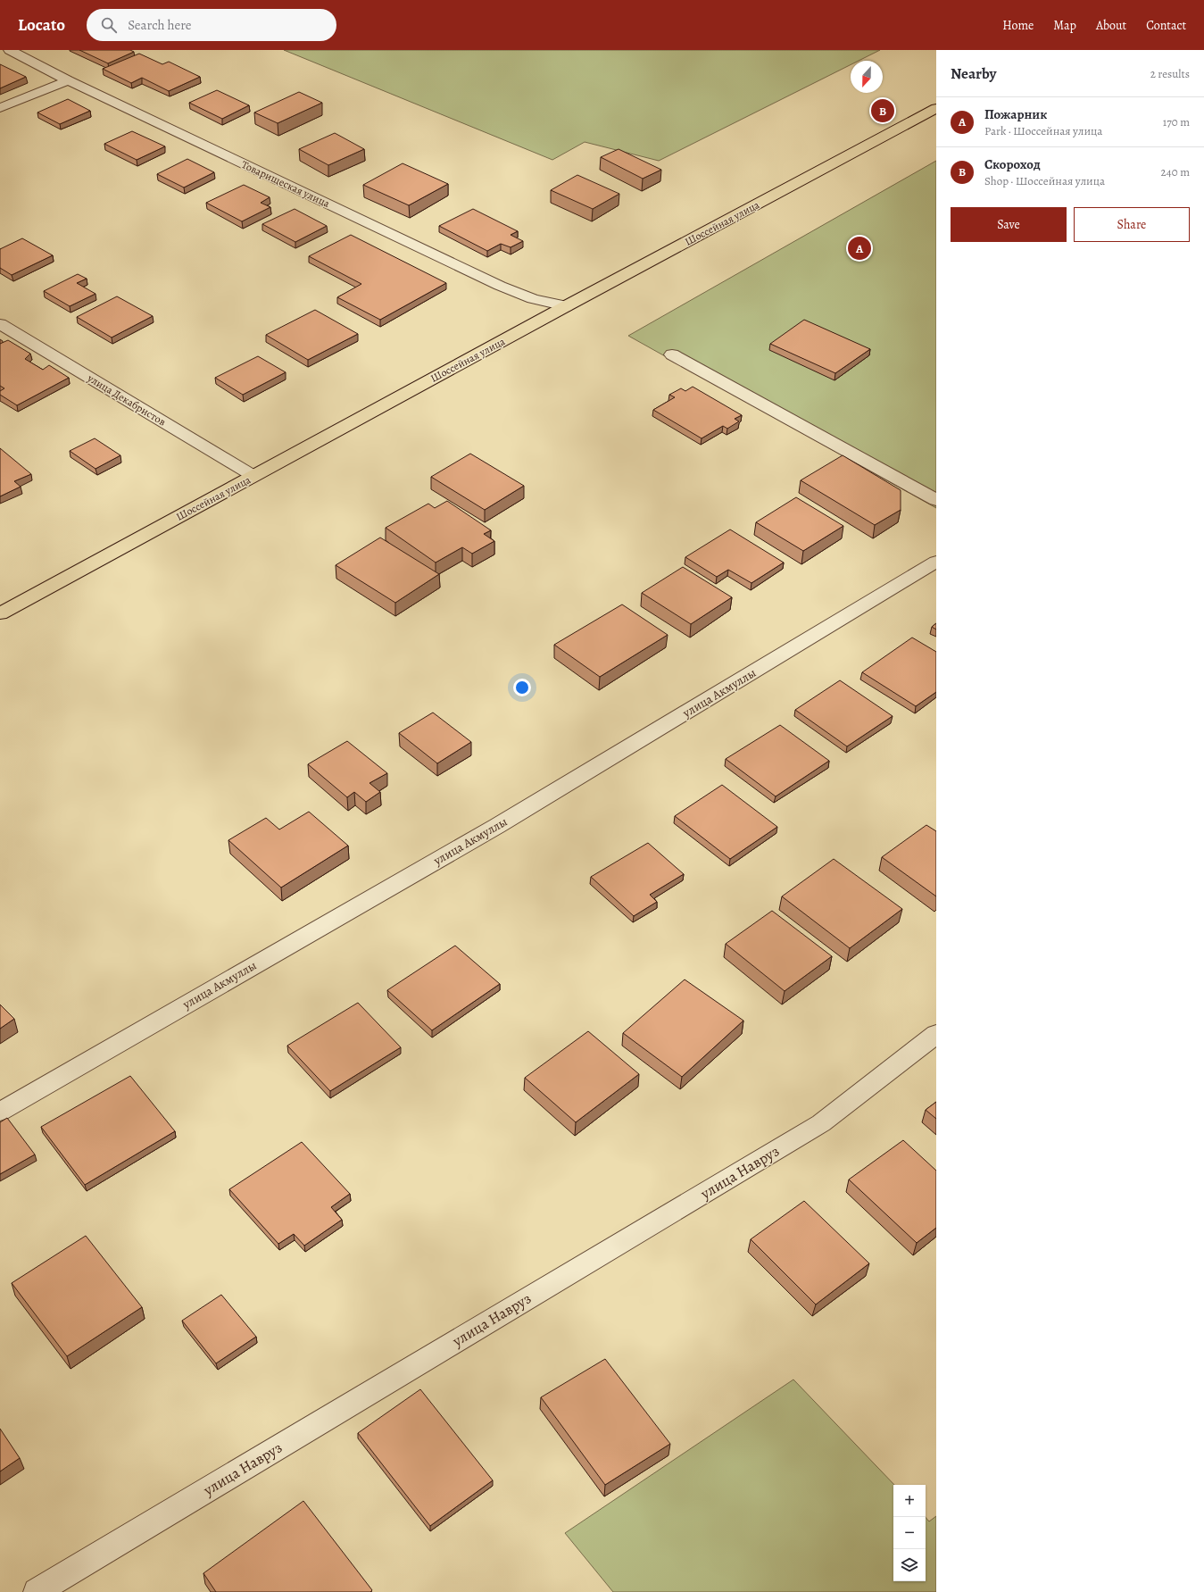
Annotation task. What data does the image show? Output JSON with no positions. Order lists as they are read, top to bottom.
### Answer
{
  "streets": {
    "main road": ["Шоссейная улица"],
    "street": [
      "Товарищеская улица",
      "улица Декабристов",
      "улица Акмуллы",
      "улица Навруз"
    ]
  },
  "crossings": [
    ["Товарищеская улица", "Шоссейная улица"],
    ["Шоссейная улица", "улица Декабристов"]
  ],
  "north": "bottom",
  "page": {
    "header": "Locato",
    "search": "Search here",
    "nav": [
      "Home",
      "Map",
      "About",
      "Contact"
    ],
    "heading": ["Nearby", "2 results"],
    "list": [
      {
        "mark": "A",
        "name": "Пожарник",
        "note": "Park · Шоссейная улица",
        "value": "170 m"
      },
      {
        "mark": "B",
        "name": "Скороход",
        "note": "Shop · Шоссейная улица",
        "value": "240 m"
      }
    ],
    "pins": ["B", "A"],
    "buttons": ["Save", "Share"],
    "map_buttons": ["+", "−"]
  }
}
